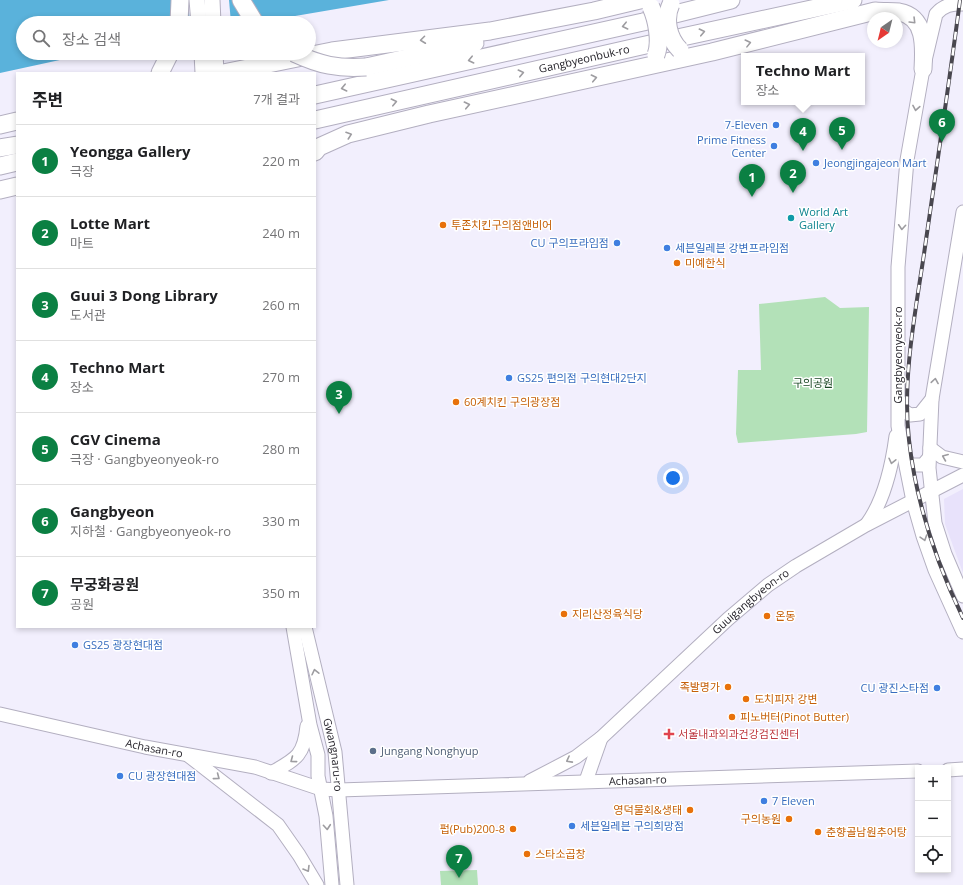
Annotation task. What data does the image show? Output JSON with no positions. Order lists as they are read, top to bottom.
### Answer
{
  "streets": {
    "highway": ["Gangbyeonbuk-ro"],
    "main road": [
      "Gangbyeonyeok-ro",
      "Guuigangbyeon-ro",
      "Achasan-ro",
      "Gwangnaru-ro"
    ]
  },
  "crossings": [
    ["Gangbyeonyeok-ro", "Guuigangbyeon-ro"],
    ["Guuigangbyeon-ro", "Achasan-ro"],
    ["Achasan-ro", "Gwangnaru-ro"]
  ],
  "parks": ["구의공원"],
  "places": {
    "other": [
      "7-Eleven",
      "Prime Fitness Center",
      "Jeongjingajeon Mart",
      "World Art Gallery",
      "투존치킨구의점앤비어",
      "CU 구의프라임점",
      "세븐일레븐 강변프라임점",
      "미예한식",
      "GS25 편의점 구의현대2단지",
      "60계치킨 구의광장점",
      "지리산정육식당",
      "온동",
      "GS25 광장현대점",
      "족발명가",
      "CU 광진스타점",
      "도치피자 강변",
      "피노버터(Pinot Butter)",
      "Jungang Nonghyup",
      "CU 광장현대점",
      "7 Eleven",
      "영덕물회&생태",
      "구의농원",
      "세븐일레븐 구의희망점",
      "펍(Pub)200-8",
      "춘향골남원추어탕",
      "스타소곱창"
    ],
    "health": ["서울내과외과건강검진센터"]
  },
  "north": "bottom left",
  "page": {
    "search": "장소 검색",
    "popup": ["Techno Mart", "장소"],
    "heading": ["주변", "7개 결과"],
    "pins": [
      "6",
      "5",
      "4",
      "2",
      "1",
      "3",
      "7"
    ],
    "list": [
      {
        "mark": "1",
        "name": "Yeongga Gallery",
        "note": "극장",
        "value": "220 m"
      },
      {
        "mark": "2",
        "name": "Lotte Mart",
        "note": "마트",
        "value": "240 m"
      },
      {
        "mark": "3",
        "name": "Guui 3 Dong Library",
        "note": "도서관",
        "value": "260 m"
      },
      {
        "mark": "4",
        "name": "Techno Mart",
        "note": "장소",
        "value": "270 m"
      },
      {
        "mark": "5",
        "name": "CGV Cinema",
        "note": "극장 · Gangbyeonyeok-ro",
        "value": "280 m"
      },
      {
        "mark": "6",
        "name": "Gangbyeon",
        "note": "지하철 · Gangbyeonyeok-ro",
        "value": "330 m"
      },
      {
        "mark": "7",
        "name": "무궁화공원",
        "note": "공원",
        "value": "350 m"
      }
    ],
    "map_buttons": ["+", "−"]
  }
}
